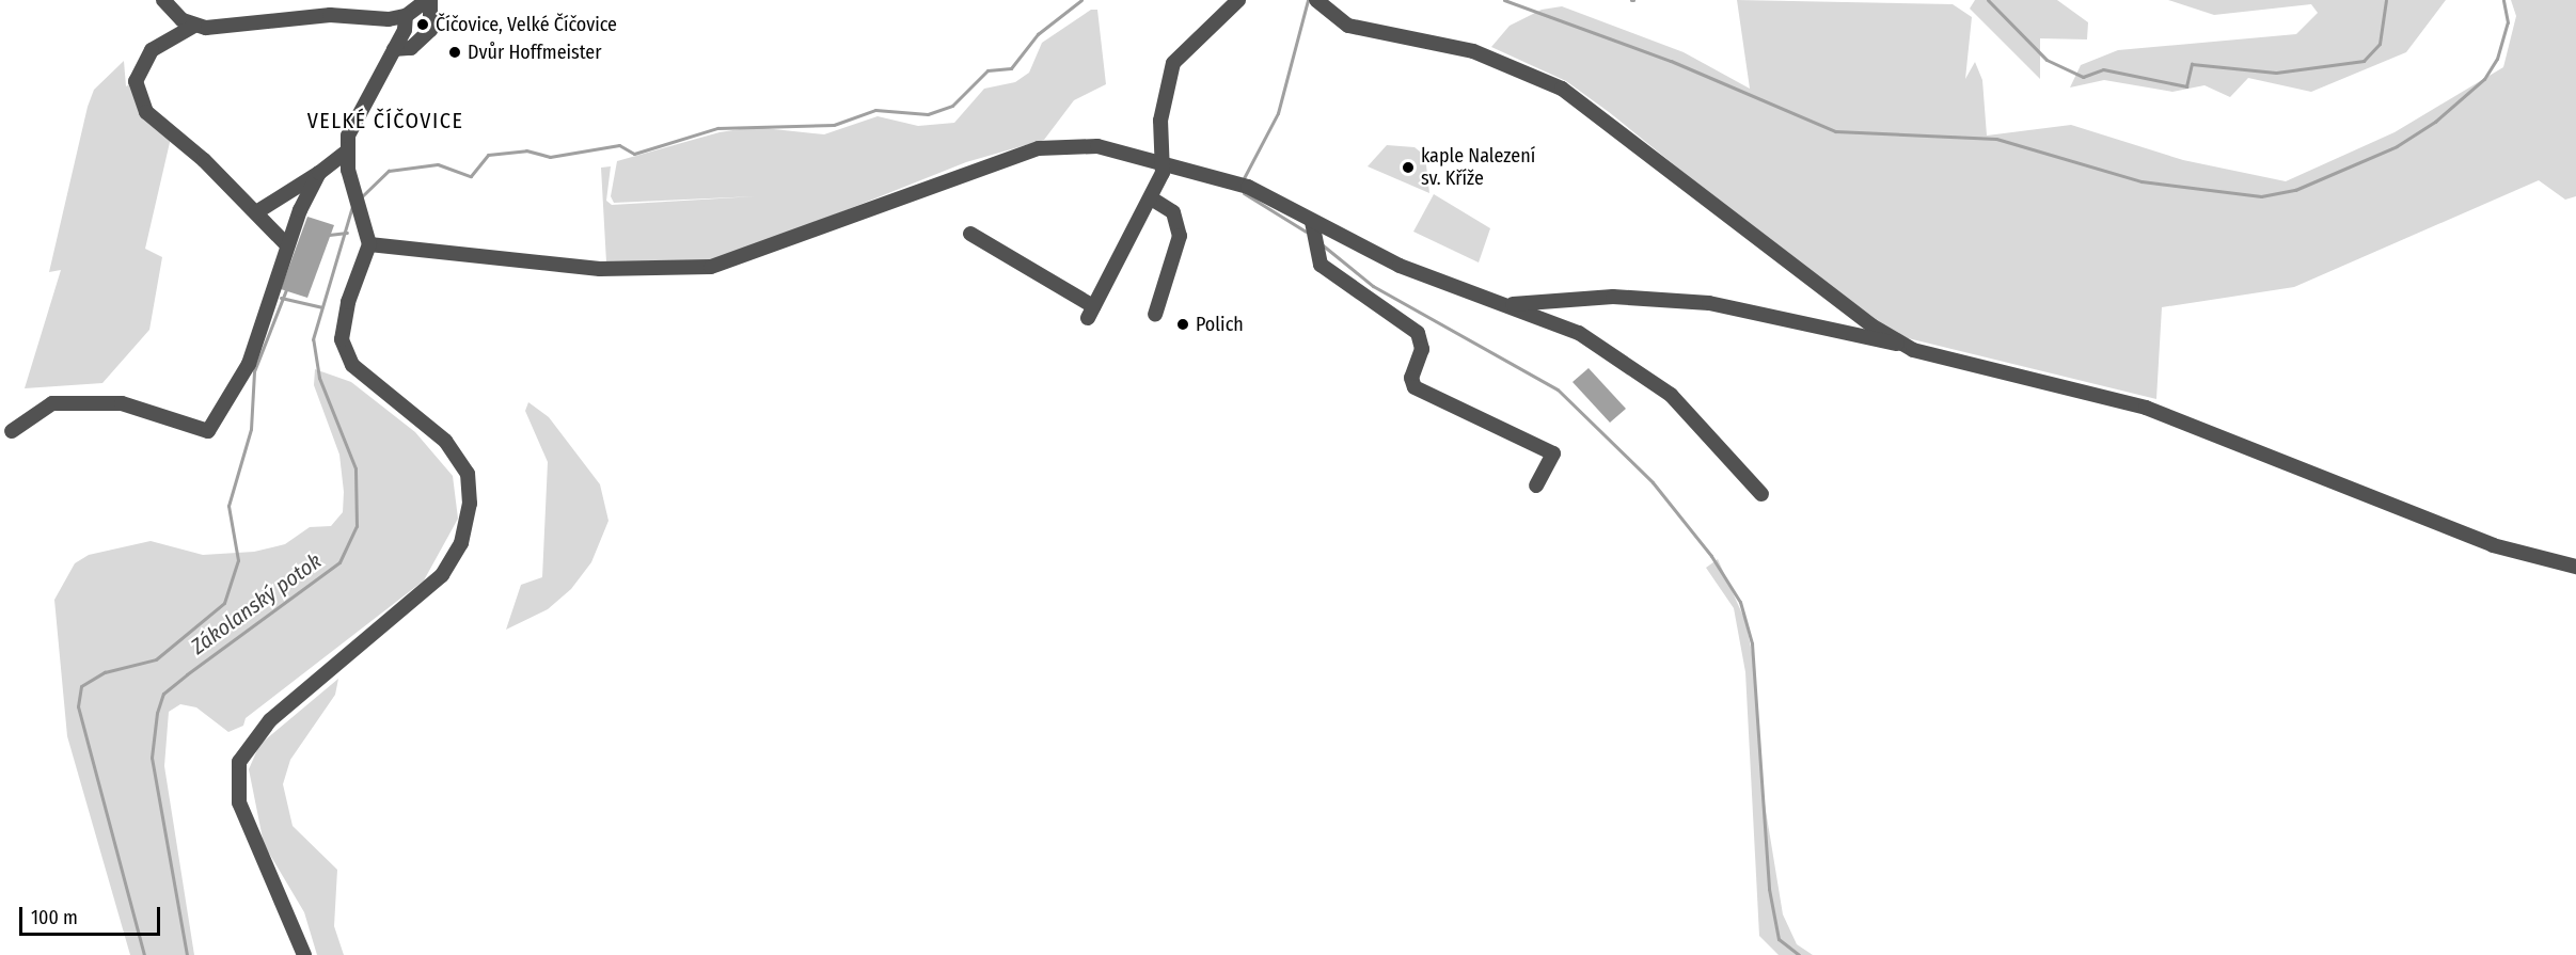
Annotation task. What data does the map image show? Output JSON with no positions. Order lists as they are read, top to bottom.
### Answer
{
  "districts": ["VELKÉ ČÍČOVICE"],
  "water": ["Zákolanský potok"],
  "places": [
    "Číčovice, Velké Číčovice",
    "Dvůr Hoffmeister",
    "kaple Nalezení sv. Kříže",
    "Polich"
  ],
  "scale_bar": "100 m"
}
